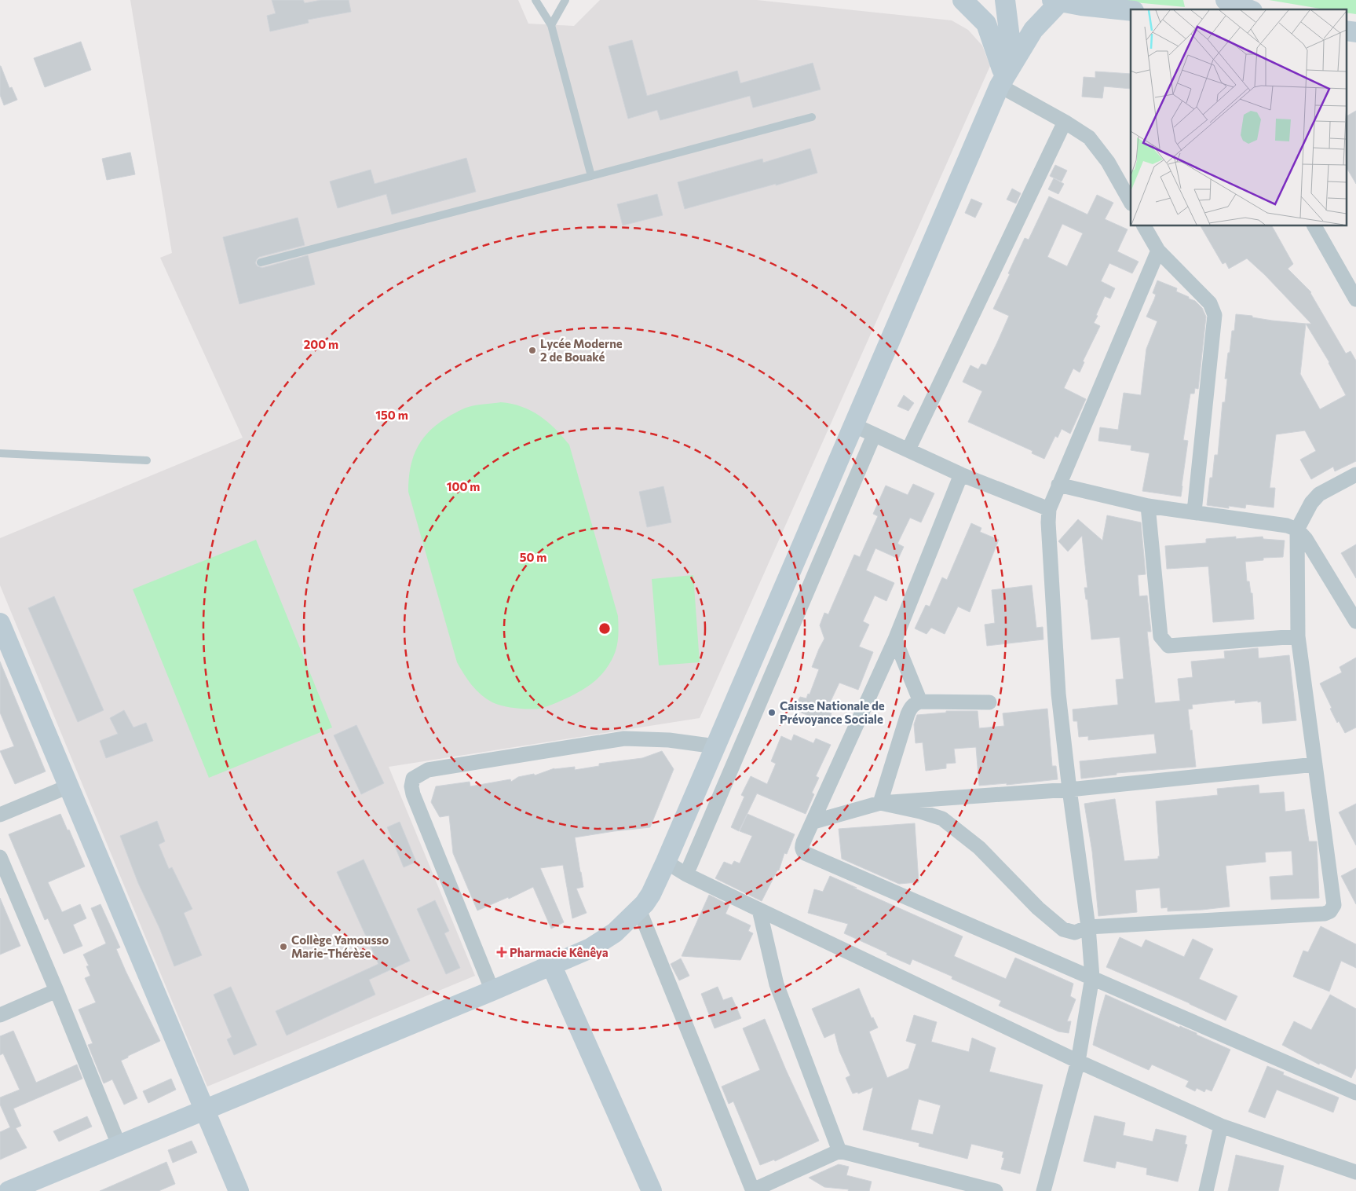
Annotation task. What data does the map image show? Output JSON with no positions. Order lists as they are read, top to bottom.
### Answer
{
  "places": {
    "other": ["Lycée Moderne 2 de Bouaké", "Caisse Nationale de Prévoyance Sociale", "Collège Yamousso Marie-Thérèse"],
    "health": ["Pharmacie Kênêya"]
  },
  "rings": [
    "200 m",
    "150 m",
    "100 m",
    "50 m"
  ]
}
